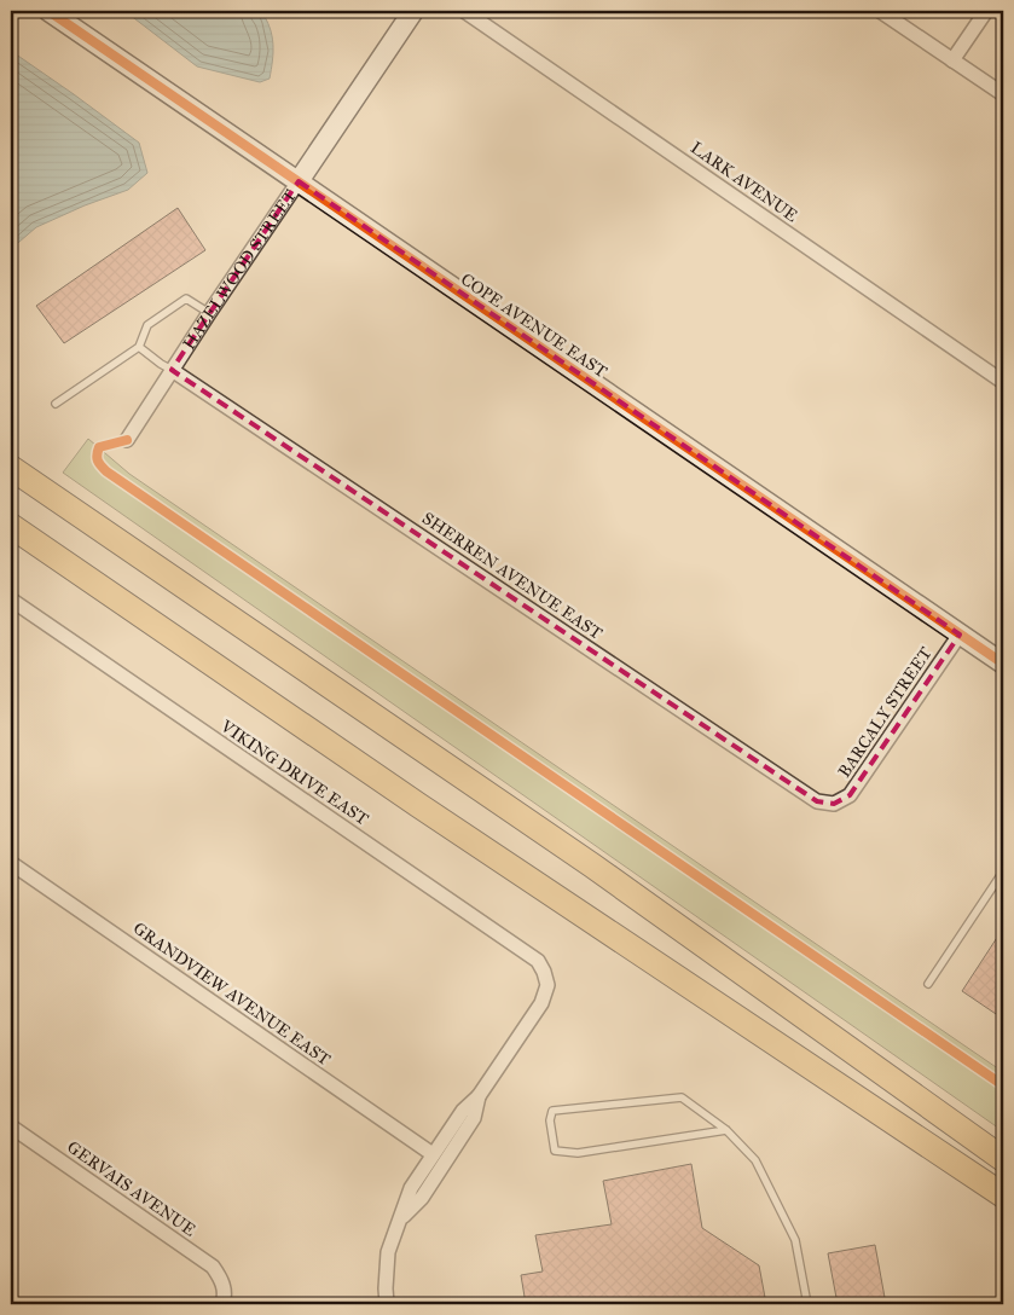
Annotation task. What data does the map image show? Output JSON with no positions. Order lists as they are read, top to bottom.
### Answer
{
  "streets": {
    "street": [
      "LARK AVENUE",
      "HAZELWOOD STREET",
      "COPE AVENUE EAST",
      "SHERREN AVENUE EAST",
      "BARCALY STREET",
      "VIKING DRIVE EAST",
      "GRANDVIEW AVENUE EAST",
      "GERVAIS AVENUE"
    ]
  },
  "crossings": [
    ["HAZELWOOD STREET", "COPE AVENUE EAST"],
    ["HAZELWOOD STREET", "SHERREN AVENUE EAST"],
    ["COPE AVENUE EAST", "BARCALY STREET"],
    ["SHERREN AVENUE EAST", "BARCALY STREET"]
  ]
}
